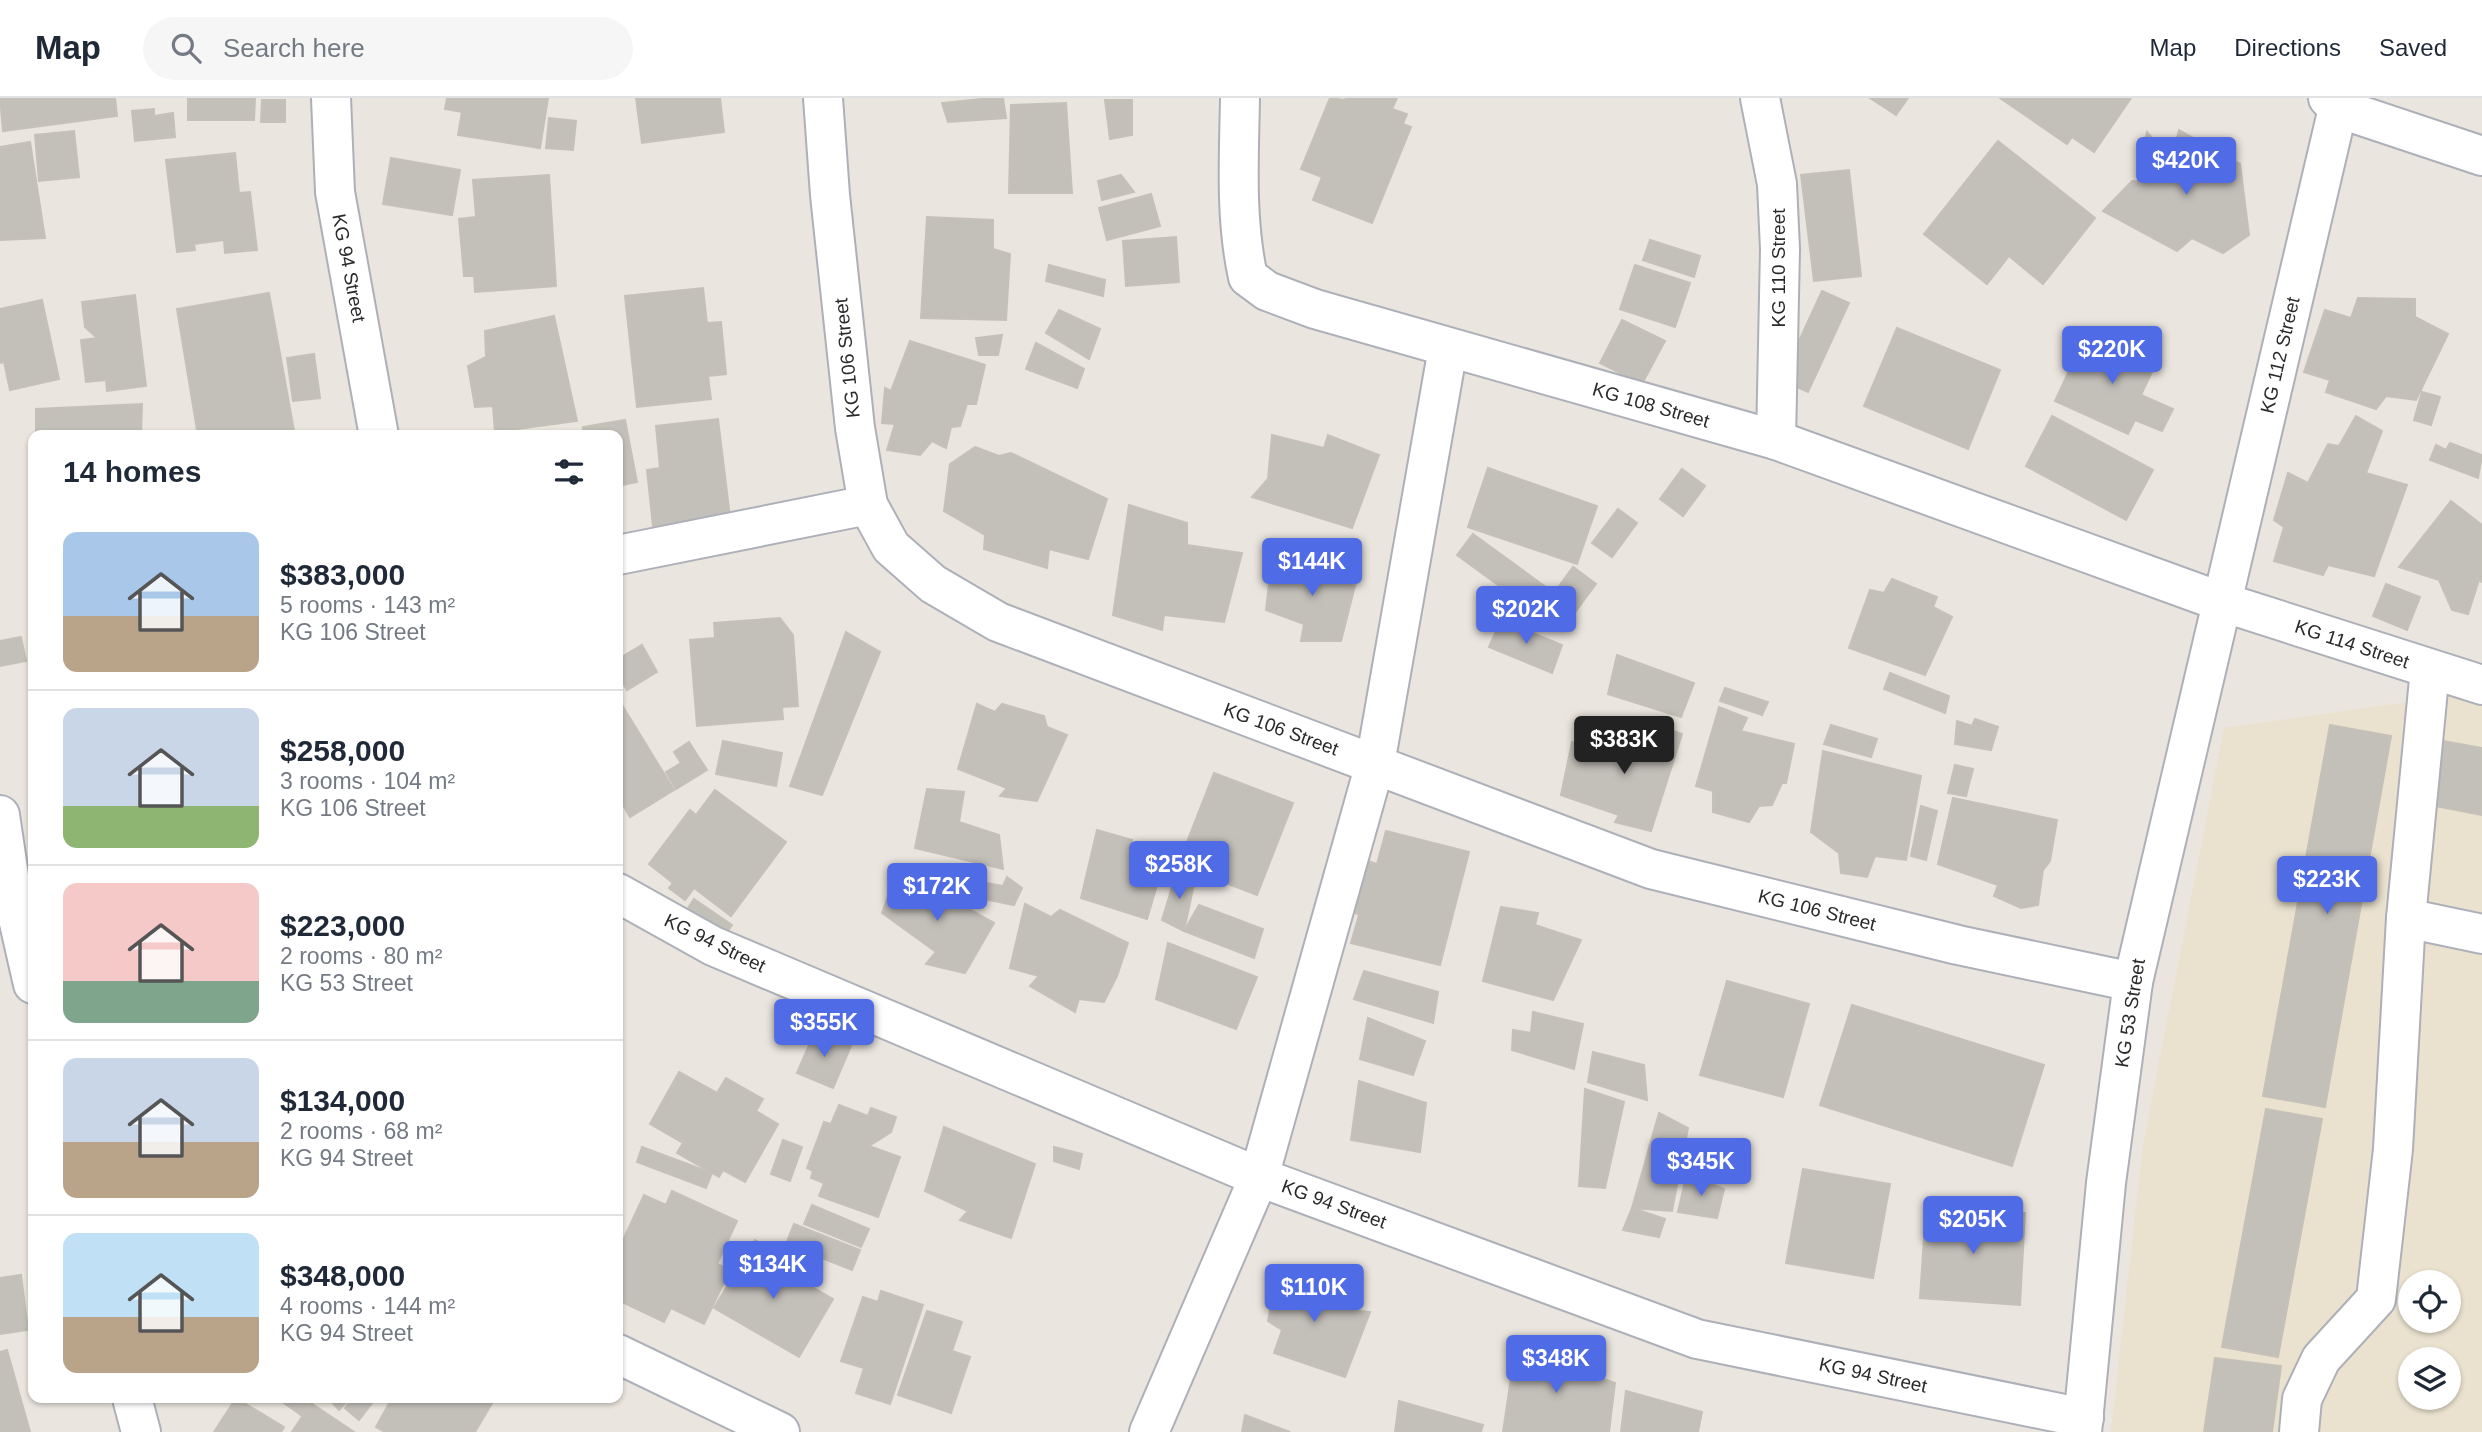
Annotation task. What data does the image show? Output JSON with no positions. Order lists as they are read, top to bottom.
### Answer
{
  "streets": {
    "street": [
      "KG 94 Street",
      "KG 110 Street",
      "KG 112 Street",
      "KG 106 Street",
      "KG 108 Street",
      "KG 114 Street",
      "KG 53 Street"
    ]
  },
  "crossings": [
    ["KG 94 Street", "KG 53 Street"],
    ["KG 110 Street", "KG 108 Street"],
    ["KG 112 Street", "KG 108 Street"],
    ["KG 112 Street", "KG 114 Street"],
    ["KG 112 Street", "KG 53 Street"],
    ["KG 106 Street", "KG 53 Street"],
    ["KG 108 Street", "KG 114 Street"],
    ["KG 108 Street", "KG 53 Street"],
    ["KG 114 Street", "KG 53 Street"]
  ],
  "page": {
    "header": "Map",
    "search": "Search here",
    "nav": ["Map", "Directions", "Saved"],
    "price": [
      "$420K",
      "$220K",
      "$144K",
      "$202K",
      "$383K",
      "$258K",
      "$223K",
      "$172K",
      "$355K",
      "$345K",
      "$205K",
      "$134K",
      "$110K",
      "$348K"
    ],
    "heading": "14 homes",
    "list": [
      {
        "name": "$383,000",
        "note": "5 rooms · 143 m² · KG 106 Street"
      },
      {
        "name": "$258,000",
        "note": "3 rooms · 104 m² · KG 106 Street"
      },
      {
        "name": "$223,000",
        "note": "2 rooms · 80 m² · KG 53 Street"
      },
      {
        "name": "$134,000",
        "note": "2 rooms · 68 m² · KG 94 Street"
      },
      {
        "name": "$348,000",
        "note": "4 rooms · 144 m² · KG 94 Street"
      }
    ]
  }
}
